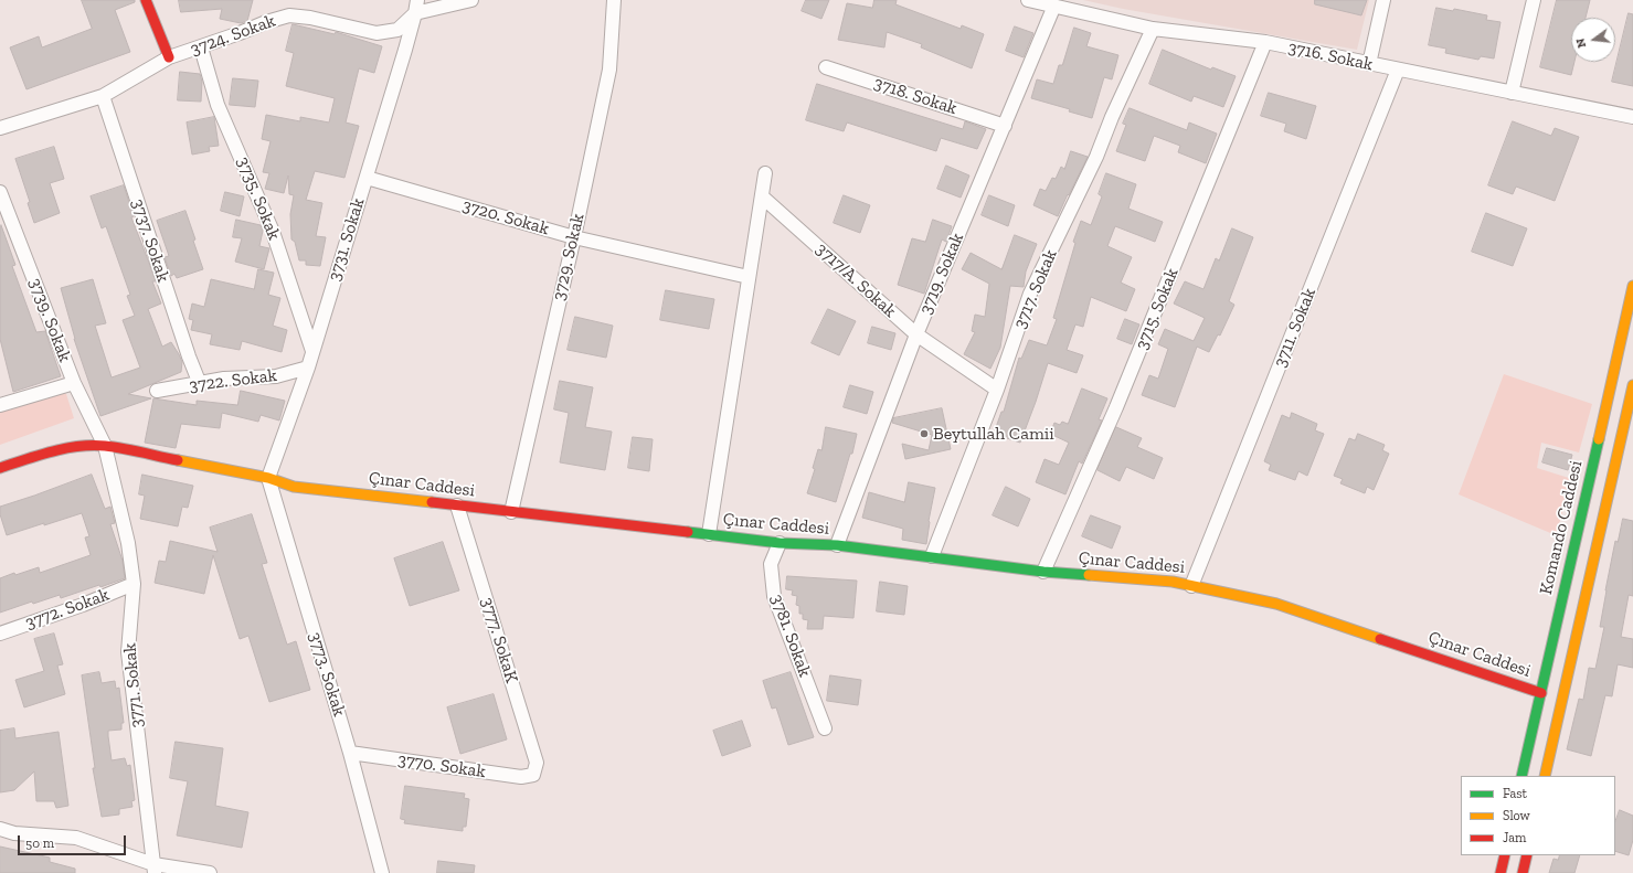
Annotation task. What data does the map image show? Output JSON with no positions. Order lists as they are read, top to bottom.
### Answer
{
  "streets": {
    "street": [
      "3724. Sokak",
      "3716. Sokak",
      "3718. Sokak",
      "3735. Sokak",
      "3720. Sokak",
      "3731. Sokak",
      "3737. Sokak",
      "3729. Sokak",
      "3719. Sokak",
      "3717/A. Sokak",
      "3717. Sokak",
      "3715. Sokak",
      "3739. Sokak",
      "3711. Sokak",
      "3722. Sokak",
      "Çınar Caddesi",
      "Komando Caddesi",
      "3772. Sokak",
      "3781. Sokak",
      "3777. SokaK",
      "3773. Sokak",
      "3771. Sokak",
      "3770. Sokak"
    ]
  },
  "crossings": [
    ["3724. Sokak", "3735. Sokak"],
    ["3724. Sokak", "3731. Sokak"],
    ["3724. Sokak", "3737. Sokak"],
    ["3716. Sokak", "3719. Sokak"],
    ["3716. Sokak", "3717. Sokak"],
    ["3716. Sokak", "3715. Sokak"],
    ["3716. Sokak", "3711. Sokak"],
    ["3718. Sokak", "3719. Sokak"],
    ["3735. Sokak", "3731. Sokak"],
    ["3720. Sokak", "3731. Sokak"],
    ["3720. Sokak", "3729. Sokak"],
    ["3731. Sokak", "3722. Sokak"],
    ["3731. Sokak", "Çınar Caddesi"],
    ["3731. Sokak", "3773. Sokak"],
    ["3737. Sokak", "3722. Sokak"],
    ["3729. Sokak", "Çınar Caddesi"],
    ["3719. Sokak", "3717/A. Sokak"],
    ["3719. Sokak", "Çınar Caddesi"],
    ["3717/A. Sokak", "3717. Sokak"],
    ["3717. Sokak", "Çınar Caddesi"],
    ["3715. Sokak", "Çınar Caddesi"],
    ["3739. Sokak", "Çınar Caddesi"],
    ["3739. Sokak", "3771. Sokak"],
    ["3711. Sokak", "Çınar Caddesi"],
    ["Çınar Caddesi", "Komando Caddesi"],
    ["Çınar Caddesi", "3781. Sokak"],
    ["Çınar Caddesi", "3777. SokaK"],
    ["Çınar Caddesi", "3773. Sokak"],
    ["Çınar Caddesi", "3771. Sokak"],
    ["3772. Sokak", "3771. Sokak"],
    ["3777. SokaK", "3770. Sokak"],
    ["3773. Sokak", "3770. Sokak"]
  ],
  "places": ["Beytullah Camii"],
  "legend": ["Fast", "Slow", "Jam"],
  "scale_bar": "50 m",
  "north": "left"
}
